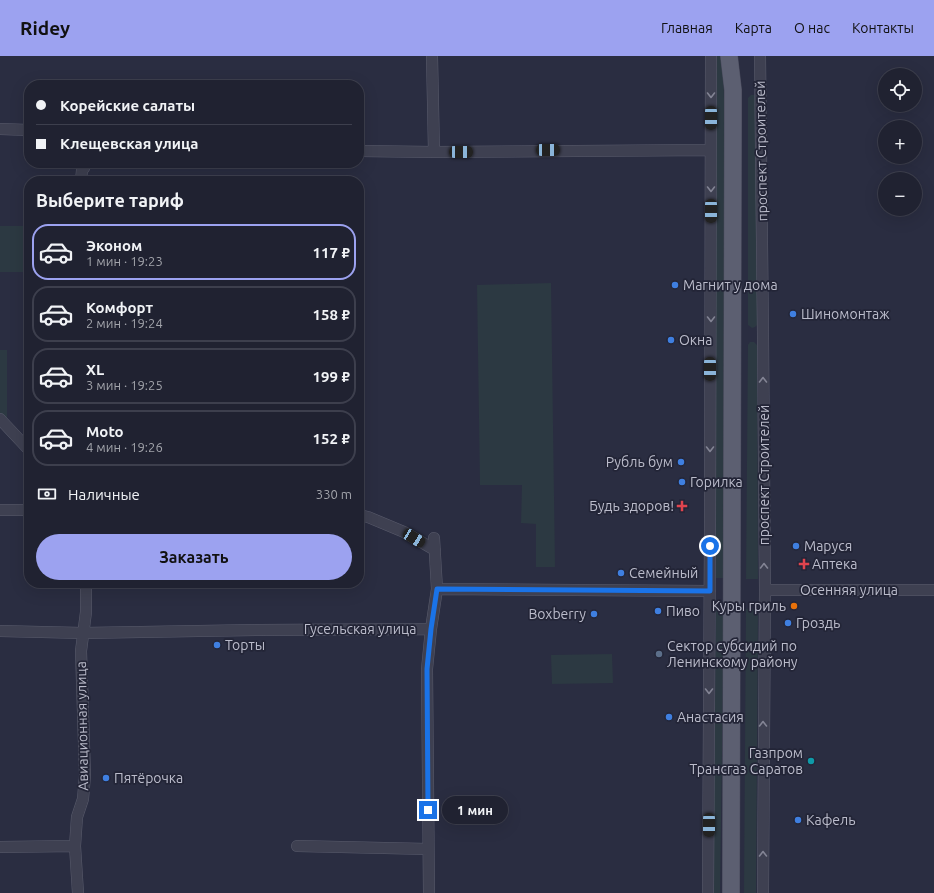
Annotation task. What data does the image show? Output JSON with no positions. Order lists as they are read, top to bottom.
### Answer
{
  "streets": {
    "main road": ["проспект Строителей"],
    "street": ["Осенняя улица", "Гусельская улица", "Авиационная улица"]
  },
  "crossings": [
    ["проспект Строителей", "Осенняя улица"],
    ["Гусельская улица", "Авиационная улица"]
  ],
  "places": {
    "other": [
      "Магнит у дома",
      "Шиномонтаж",
      "Окна",
      "Рубль бум",
      "Горилка",
      "Маруся",
      "Семейный",
      "Куры гриль",
      "Пиво",
      "Boxberry",
      "Гроздь",
      "Торты",
      "Сектор субсидий по Ленинскому району",
      "Анастасия",
      "Газпром Трансгаз Саратов",
      "Пятёрочка",
      "Кафель"
    ],
    "health": ["Будь здоров!", "Аптека"]
  },
  "page": {
    "header": "Ridey",
    "nav": [
      "Главная",
      "Карта",
      "О нас",
      "Контакты"
    ],
    "map_buttons": ["+", "−"],
    "banner": ["Корейские салаты", "Клещевская улица"],
    "heading": "Выберите тариф",
    "list": [
      {
        "name": "Эконом",
        "note": "1 мин · 19:23",
        "value": "117 ₽"
      },
      {
        "name": "Комфорт",
        "note": "2 мин · 19:24",
        "value": "158 ₽"
      },
      {
        "name": "XL",
        "note": "3 мин · 19:25",
        "value": "199 ₽"
      },
      {
        "name": "Moto",
        "note": "4 мин · 19:26",
        "value": "152 ₽"
      }
    ],
    "pay": ["Наличные", "330 m"],
    "buttons": "Заказать",
    "bubble": "1 мин"
  }
}
